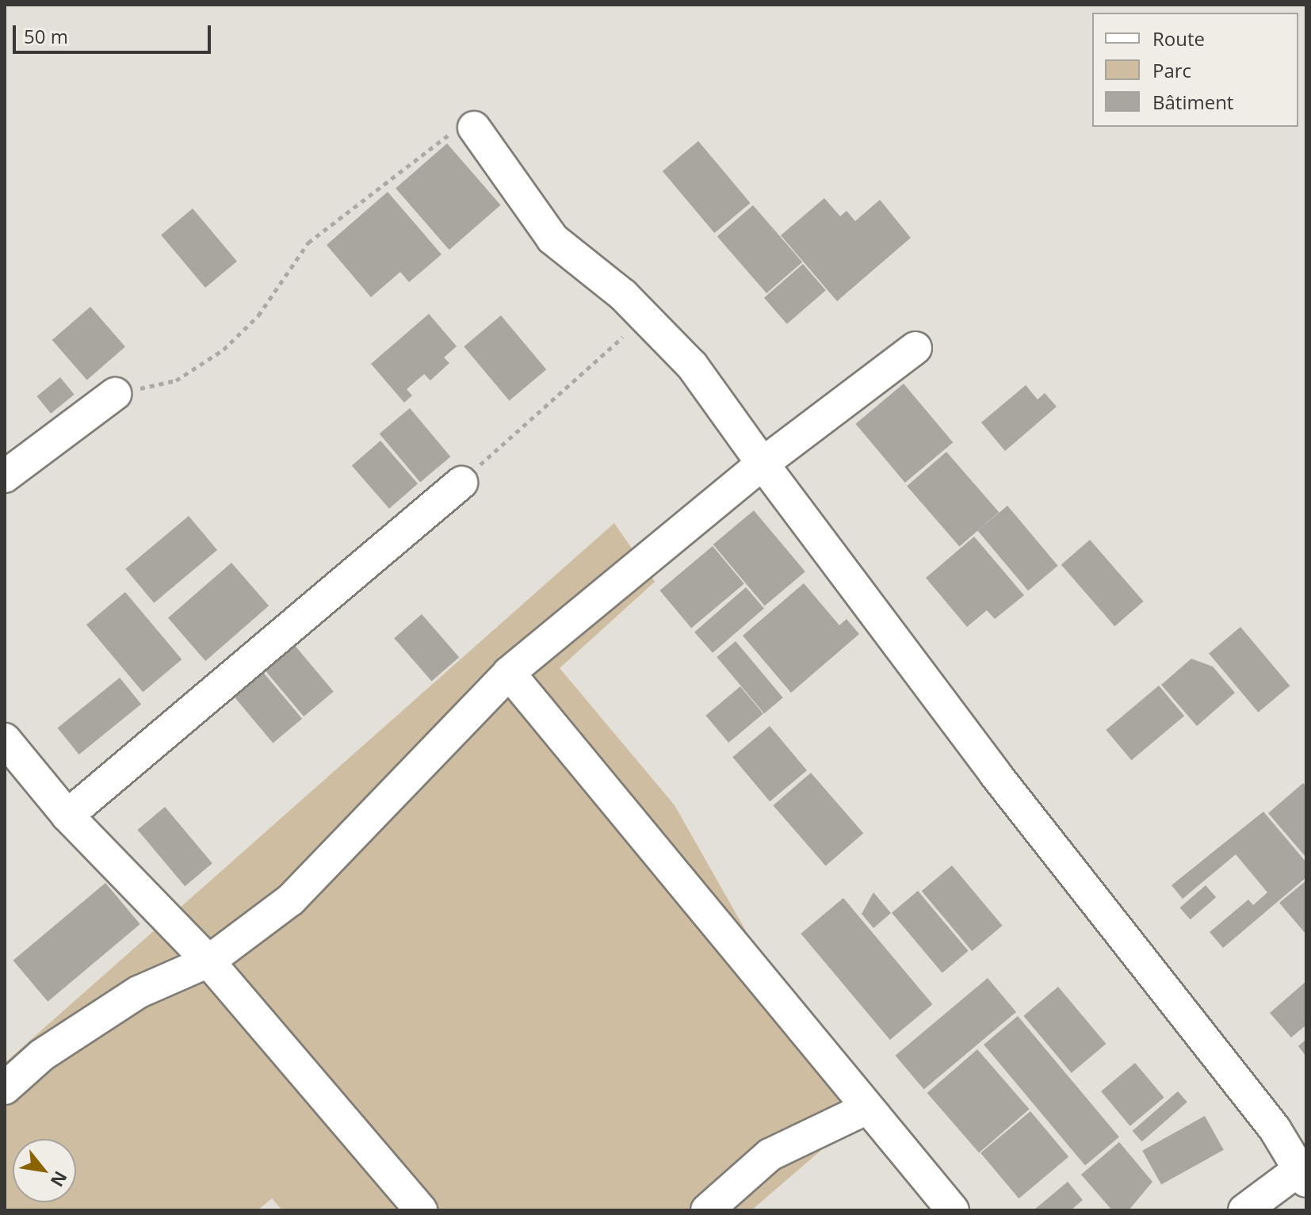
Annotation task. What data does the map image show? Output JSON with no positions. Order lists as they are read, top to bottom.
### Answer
{
  "legend": ["Route", "Parc", "Bâtiment"],
  "scale_bar": "50 m",
  "north": "bottom right"
}
